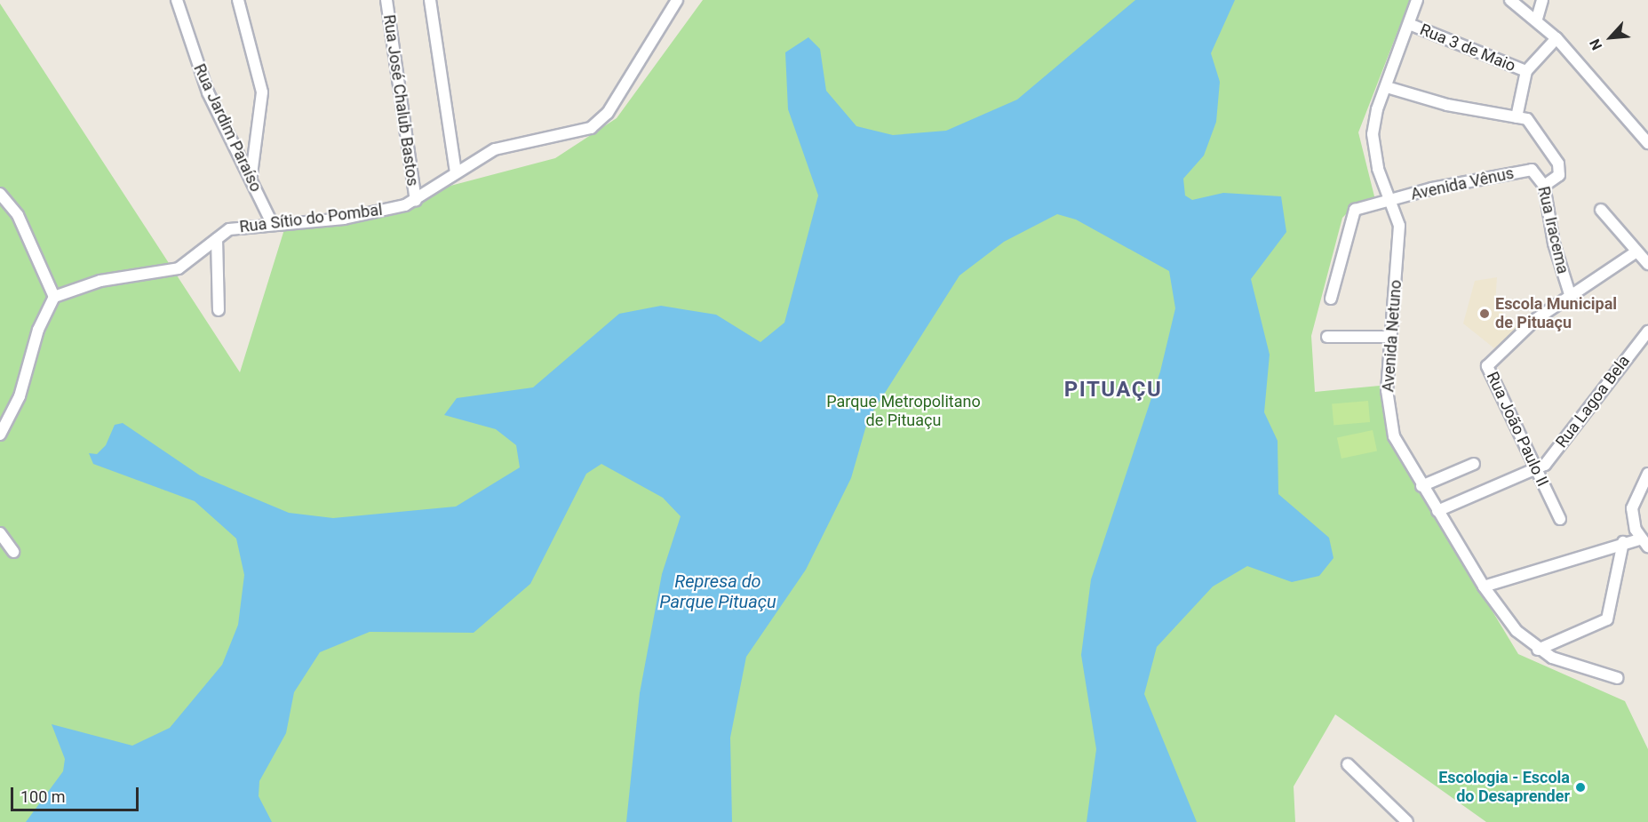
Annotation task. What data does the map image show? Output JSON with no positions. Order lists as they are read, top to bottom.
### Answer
{
  "streets": {
    "street": [
      "Rua 3 de Maio",
      "Rua José Chalub Bastos",
      "Rua Jardim Paraíso",
      "Avenida Vênus",
      "Rua Sítio do Pombal",
      "Rua Iracema",
      "Avenida Netuno",
      "Rua Lagoa Bela",
      "Rua João Paulo II"
    ]
  },
  "crossings": [
    ["Rua 3 de Maio", "Avenida Netuno"],
    ["Rua José Chalub Bastos", "Rua Sítio do Pombal"],
    ["Rua Jardim Paraíso", "Rua Sítio do Pombal"],
    ["Avenida Vênus", "Rua Iracema"],
    ["Avenida Vênus", "Avenida Netuno"],
    ["Rua Iracema", "Rua João Paulo II"],
    ["Rua Lagoa Bela", "Rua João Paulo II"]
  ],
  "districts": ["PITUAÇU"],
  "water": ["Represa do Parque Pituaçu"],
  "parks": ["Parque Metropolitano de Pituaçu"],
  "places": ["Escola Municipal de Pituaçu", "Escologia - Escola do Desaprender"],
  "scale_bar": "100 m",
  "north": "bottom left"
}
